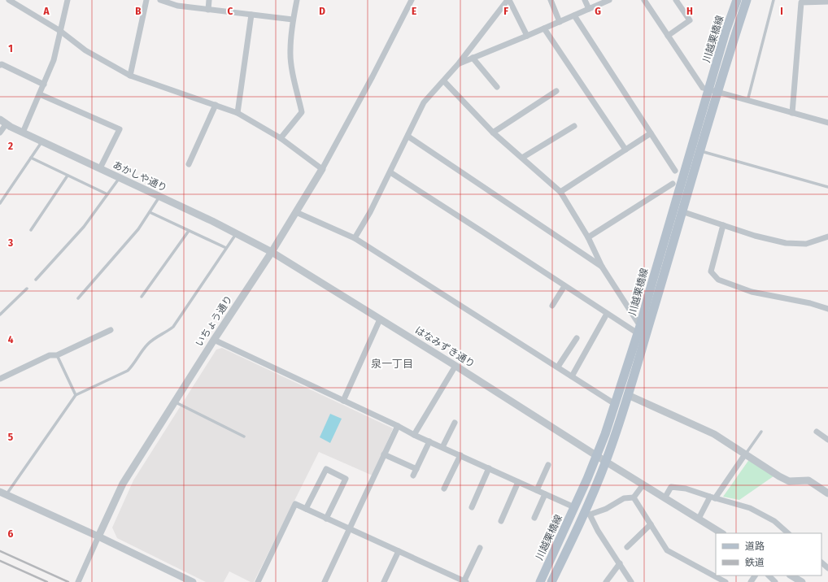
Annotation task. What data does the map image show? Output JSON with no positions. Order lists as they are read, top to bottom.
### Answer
{
  "streets": {
    "main road": ["川越栗橋線"],
    "street": ["あかしや通り", "いちょう通り", "はなみずき通り"]
  },
  "crossings": [
    ["川越栗橋線", "はなみずき通り"],
    ["あかしや通り", "いちょう通り"],
    ["あかしや通り", "はなみずき通り"],
    ["いちょう通り", "はなみずき通り"]
  ],
  "districts": ["泉一丁目"],
  "legend": ["道路", "鉄道"],
  "grid": {
    "columns": [
      "A",
      "B",
      "C",
      "D",
      "E",
      "F",
      "G",
      "H",
      "I"
    ],
    "rows": [
      "1",
      "2",
      "3",
      "4",
      "5",
      "6"
    ]
  }
}
